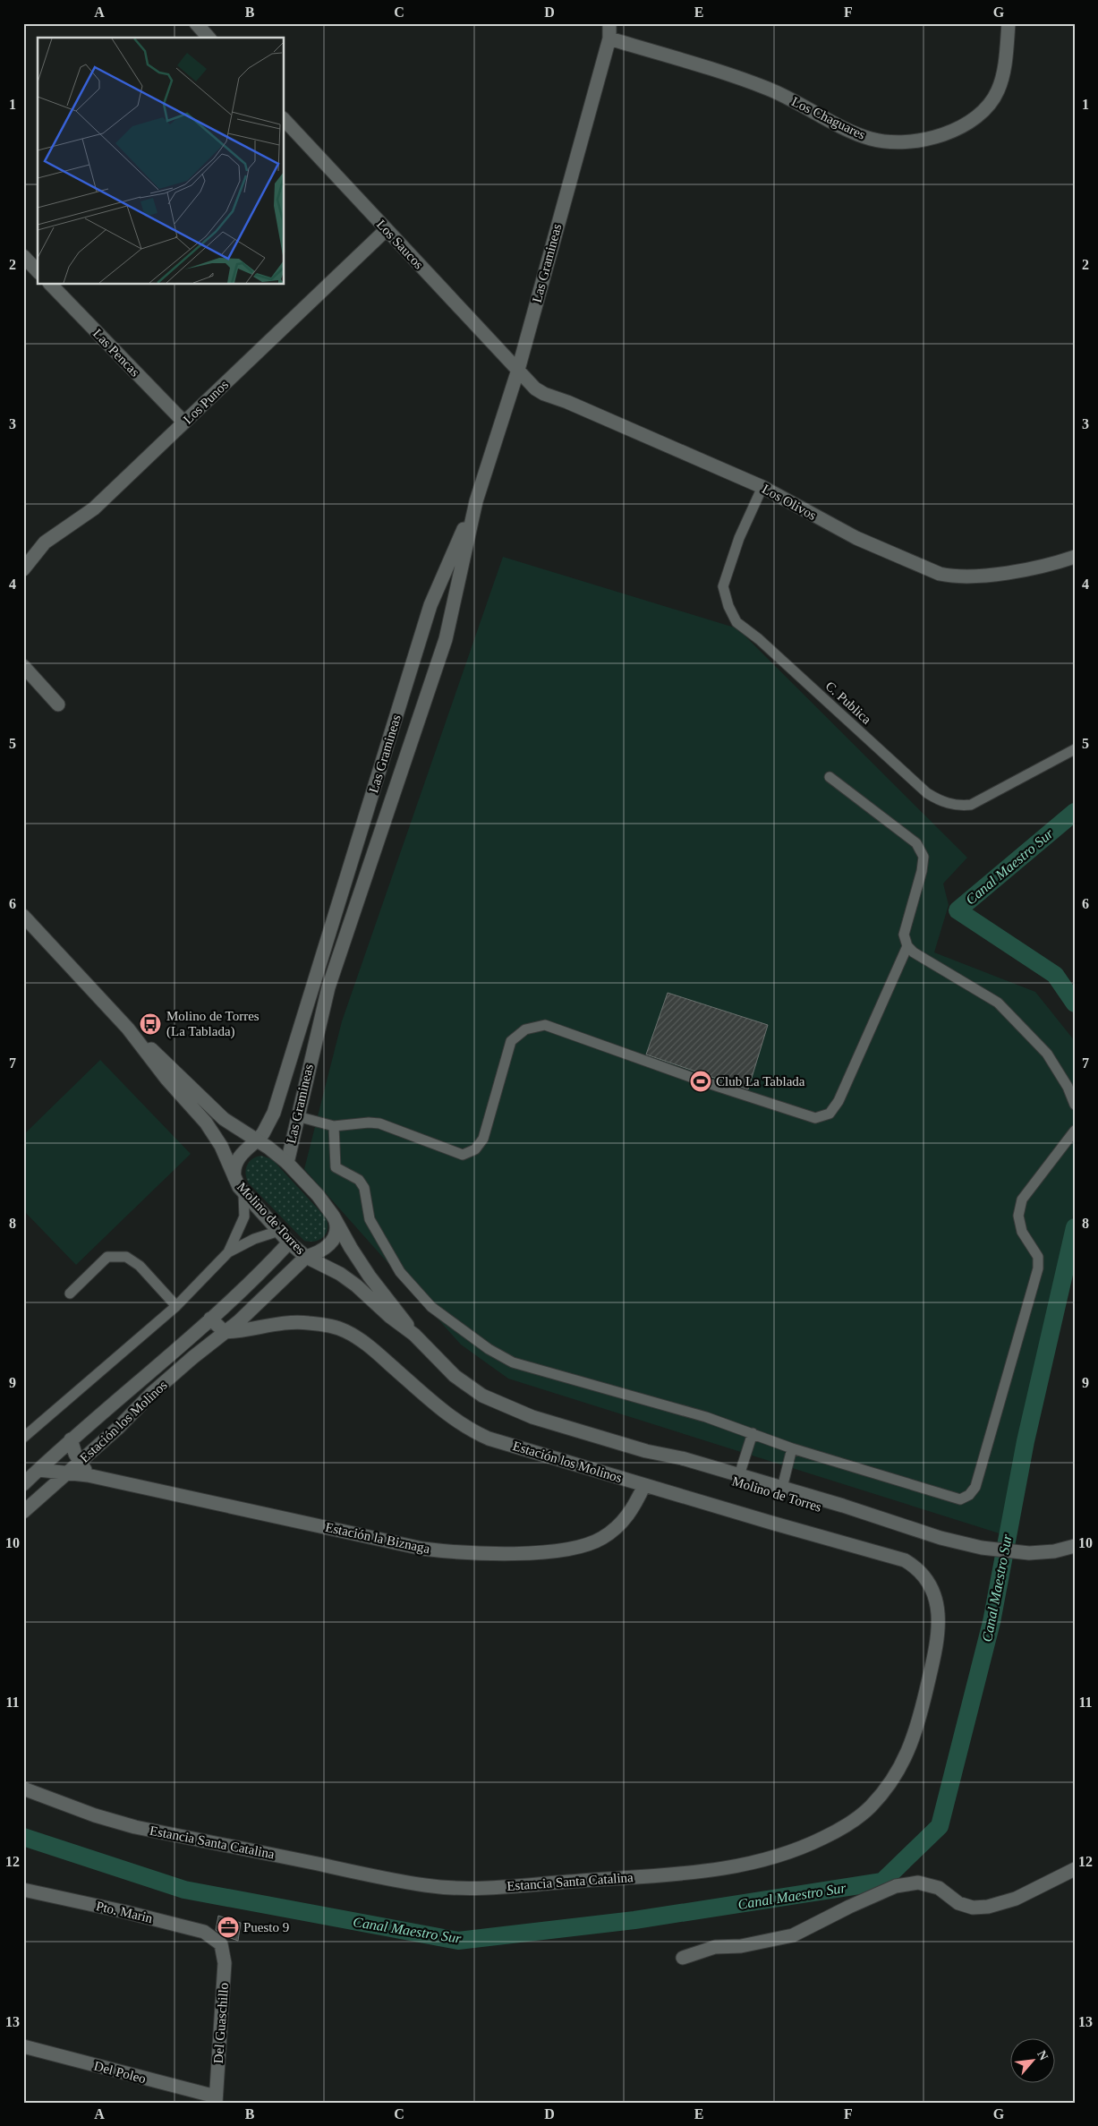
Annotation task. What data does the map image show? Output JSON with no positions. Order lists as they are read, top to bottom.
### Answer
{
  "streets": {
    "street": [
      "Los Chaguares",
      "Los Saucos",
      "Las Gramineas",
      "Las Pencas",
      "Los Punos",
      "Los Olivos",
      "Molino de Torres",
      "Estación los Molinos",
      "Estación la Biznaga",
      "Estancia Santa Catalina",
      "Pto. Marin",
      "Del Guaschillo",
      "Del Poleo"
    ],
    "lane": ["C. Publica"]
  },
  "crossings": [
    ["Los Chaguares", "Las Gramineas"],
    ["Los Saucos", "Las Gramineas"],
    ["Los Saucos", "Los Punos"],
    ["Los Saucos", "Los Olivos"],
    ["Las Gramineas", "Los Olivos"],
    ["Las Gramineas", "Molino de Torres"],
    ["Las Pencas", "Los Punos"],
    ["Los Olivos", "C. Publica"],
    ["Molino de Torres", "Estación los Molinos"],
    ["Estación los Molinos", "Estación la Biznaga"],
    ["Estación los Molinos", "Estancia Santa Catalina"],
    ["Pto. Marin", "Del Guaschillo"],
    ["Del Guaschillo", "Del Poleo"]
  ],
  "water": ["Canal Maestro Sur"],
  "places": {
    "bus stop": ["Molino de Torres (La Tablada)"],
    "sports": ["Club La Tablada"],
    "office": ["Puesto 9"]
  },
  "north": "top right",
  "grid": {
    "columns": [
      "A",
      "B",
      "C",
      "D",
      "E",
      "F",
      "G"
    ],
    "rows": [
      "1",
      "2",
      "3",
      "4",
      "5",
      "6",
      "7",
      "8",
      "9",
      "10",
      "11",
      "12",
      "13"
    ]
  }
}
